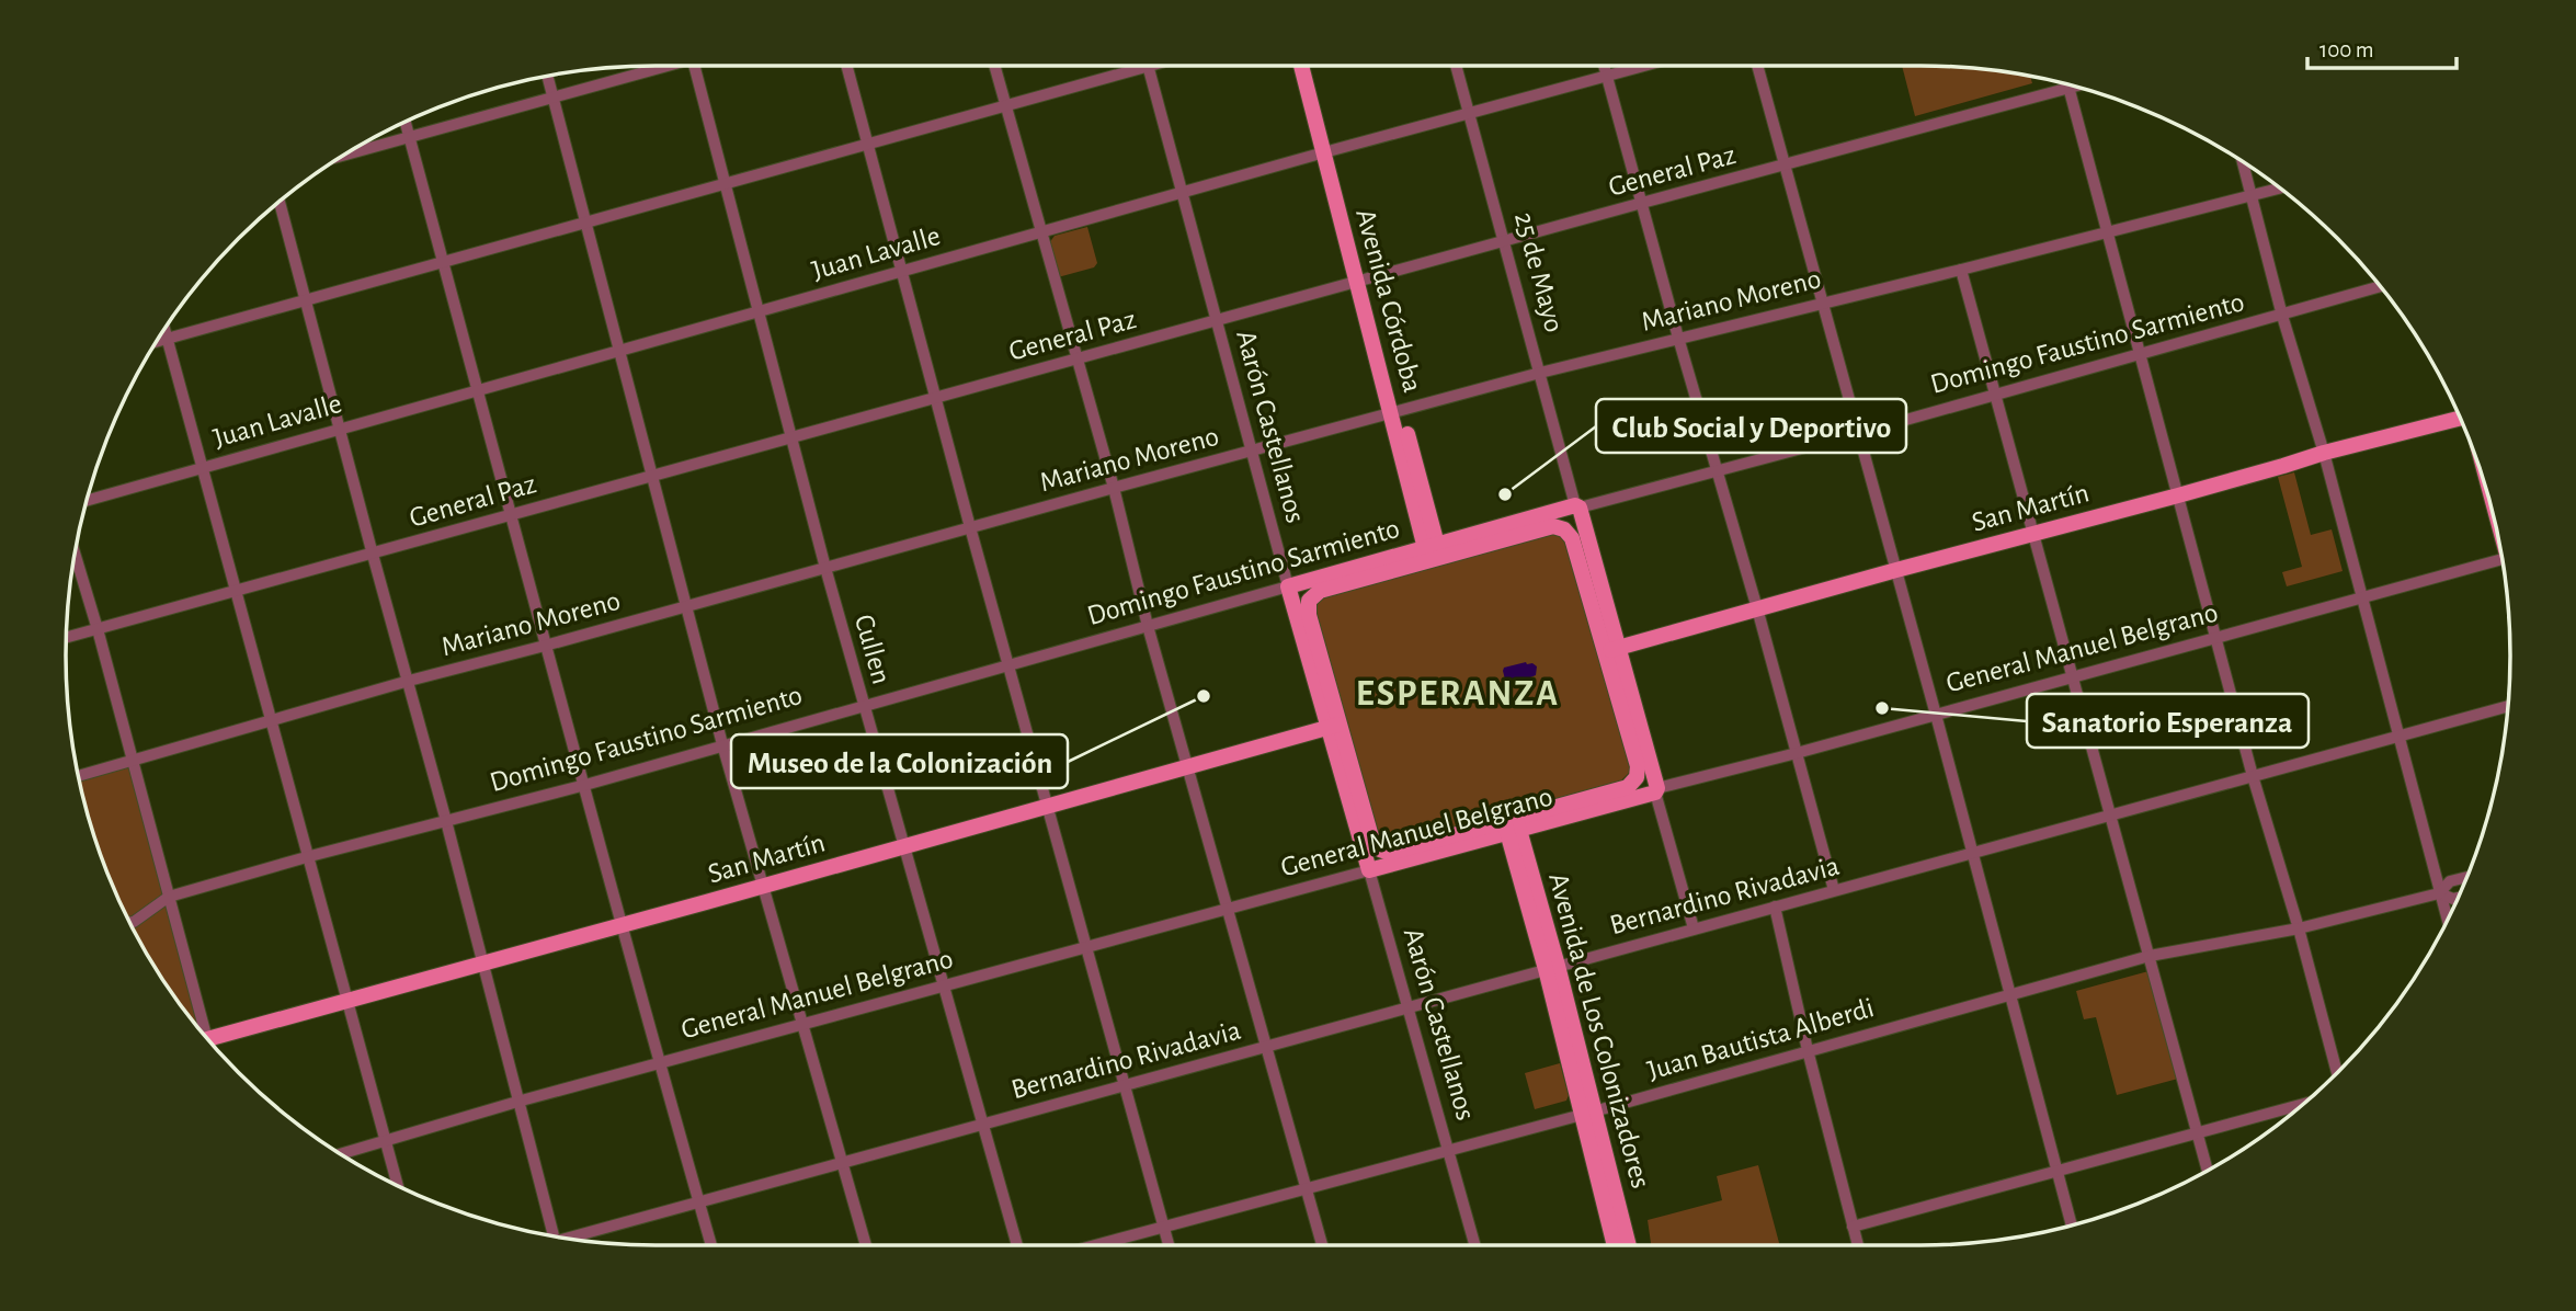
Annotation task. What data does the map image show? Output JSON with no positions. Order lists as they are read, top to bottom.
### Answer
{
  "streets": {
    "main road": [
      "25 de Mayo",
      "Avenida Córdoba",
      "Domingo Faustino Sarmiento",
      "Aarón Castellanos",
      "San Martín",
      "General Manuel Belgrano",
      "Avenida de Los Colonizadores"
    ],
    "street": [
      "General Paz",
      "Juan Lavalle",
      "Mariano Moreno",
      "Cullen",
      "Bernardino Rivadavia",
      "Juan Bautista Alberdi"
    ]
  },
  "crossings": [
    ["General Paz", "25 de Mayo"],
    ["General Paz", "Avenida Córdoba"],
    ["General Paz", "Aarón Castellanos"],
    ["General Paz", "Cullen"],
    ["Juan Lavalle", "25 de Mayo"],
    ["Juan Lavalle", "Avenida Córdoba"],
    ["Juan Lavalle", "Aarón Castellanos"],
    ["Juan Lavalle", "Cullen"],
    ["25 de Mayo", "Mariano Moreno"],
    ["25 de Mayo", "Domingo Faustino Sarmiento"],
    ["25 de Mayo", "San Martín"],
    ["25 de Mayo", "General Manuel Belgrano"],
    ["25 de Mayo", "Bernardino Rivadavia"],
    ["Mariano Moreno", "Avenida Córdoba"],
    ["Mariano Moreno", "Aarón Castellanos"],
    ["Mariano Moreno", "Cullen"],
    ["Avenida Córdoba", "Domingo Faustino Sarmiento"],
    ["Domingo Faustino Sarmiento", "Aarón Castellanos"],
    ["Domingo Faustino Sarmiento", "Cullen"],
    ["Aarón Castellanos", "San Martín"],
    ["Aarón Castellanos", "General Manuel Belgrano"],
    ["Aarón Castellanos", "Bernardino Rivadavia"],
    ["Aarón Castellanos", "Juan Bautista Alberdi"],
    ["San Martín", "Cullen"],
    ["General Manuel Belgrano", "Cullen"],
    ["General Manuel Belgrano", "Avenida de Los Colonizadores"],
    ["Cullen", "Bernardino Rivadavia"],
    ["Bernardino Rivadavia", "Avenida de Los Colonizadores"],
    ["Avenida de Los Colonizadores", "Juan Bautista Alberdi"]
  ],
  "districts": ["ESPERANZA"],
  "places": ["Club Social y Deportivo", "Museo de la Colonización", "Sanatorio Esperanza"],
  "scale_bar": "100 m"
}
